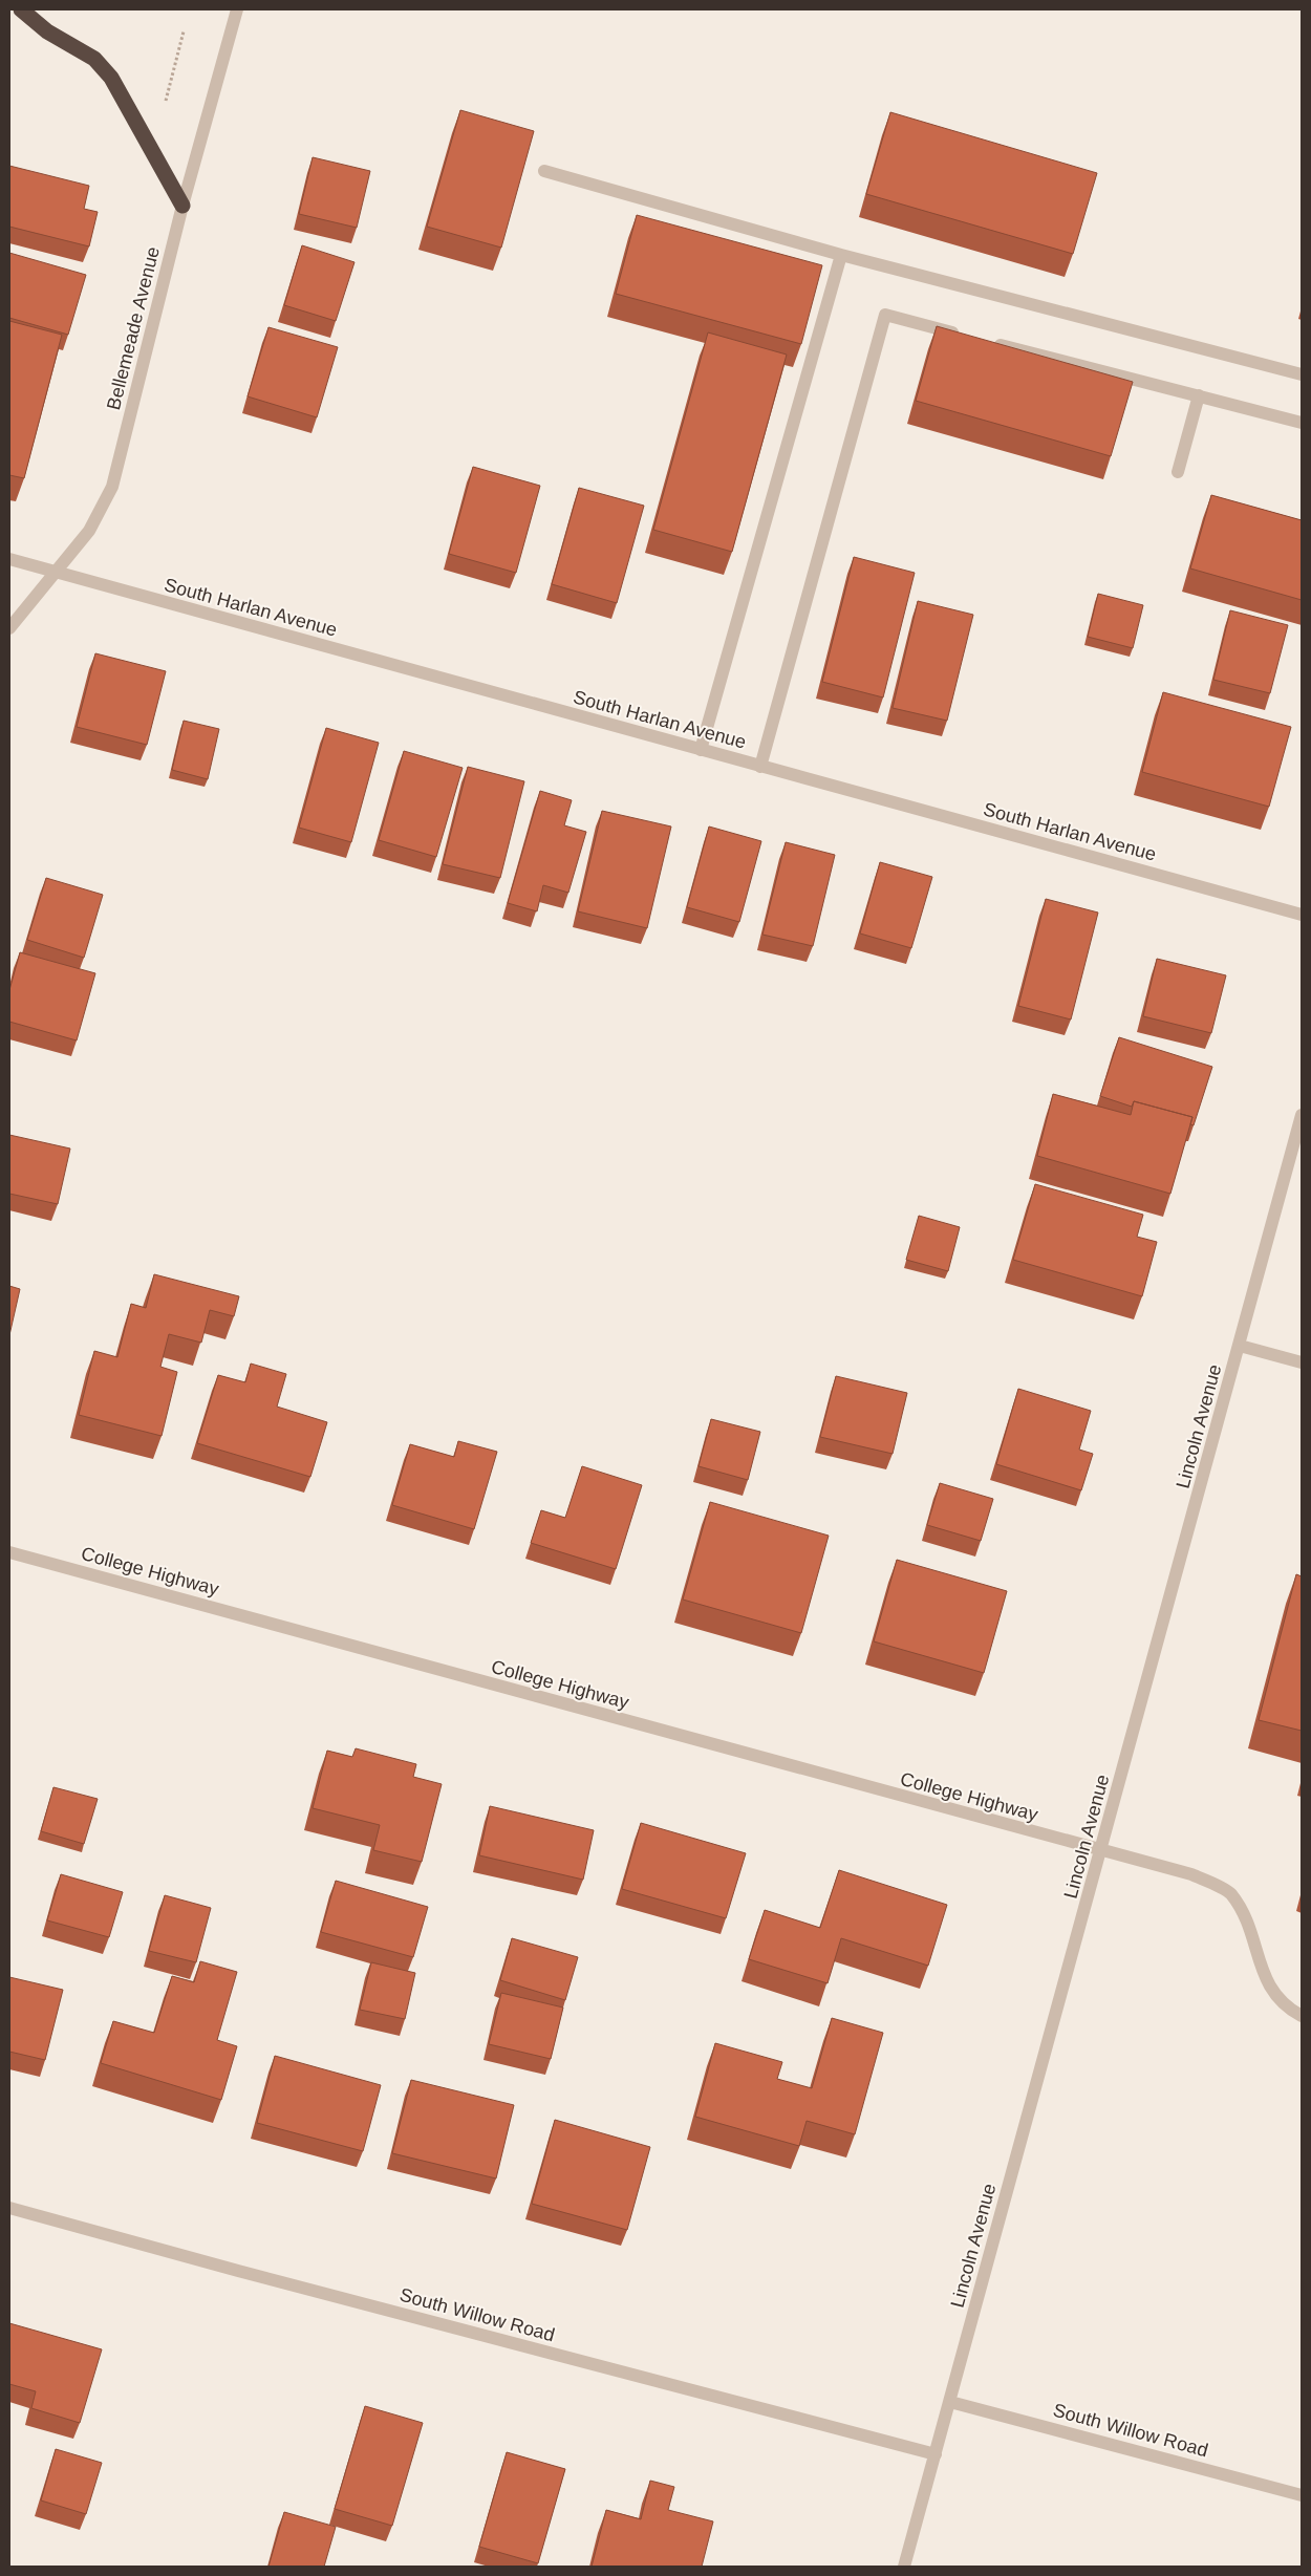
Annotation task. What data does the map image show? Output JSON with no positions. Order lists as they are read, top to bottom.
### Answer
{
  "streets": {
    "street": [
      "Bellemeade Avenue",
      "South Harlan Avenue",
      "Lincoln Avenue",
      "College Highway",
      "South Willow Road"
    ]
  },
  "crossings": [
    ["Bellemeade Avenue", "South Harlan Avenue"],
    ["Lincoln Avenue", "College Highway"],
    ["Lincoln Avenue", "South Willow Road"]
  ]
}
